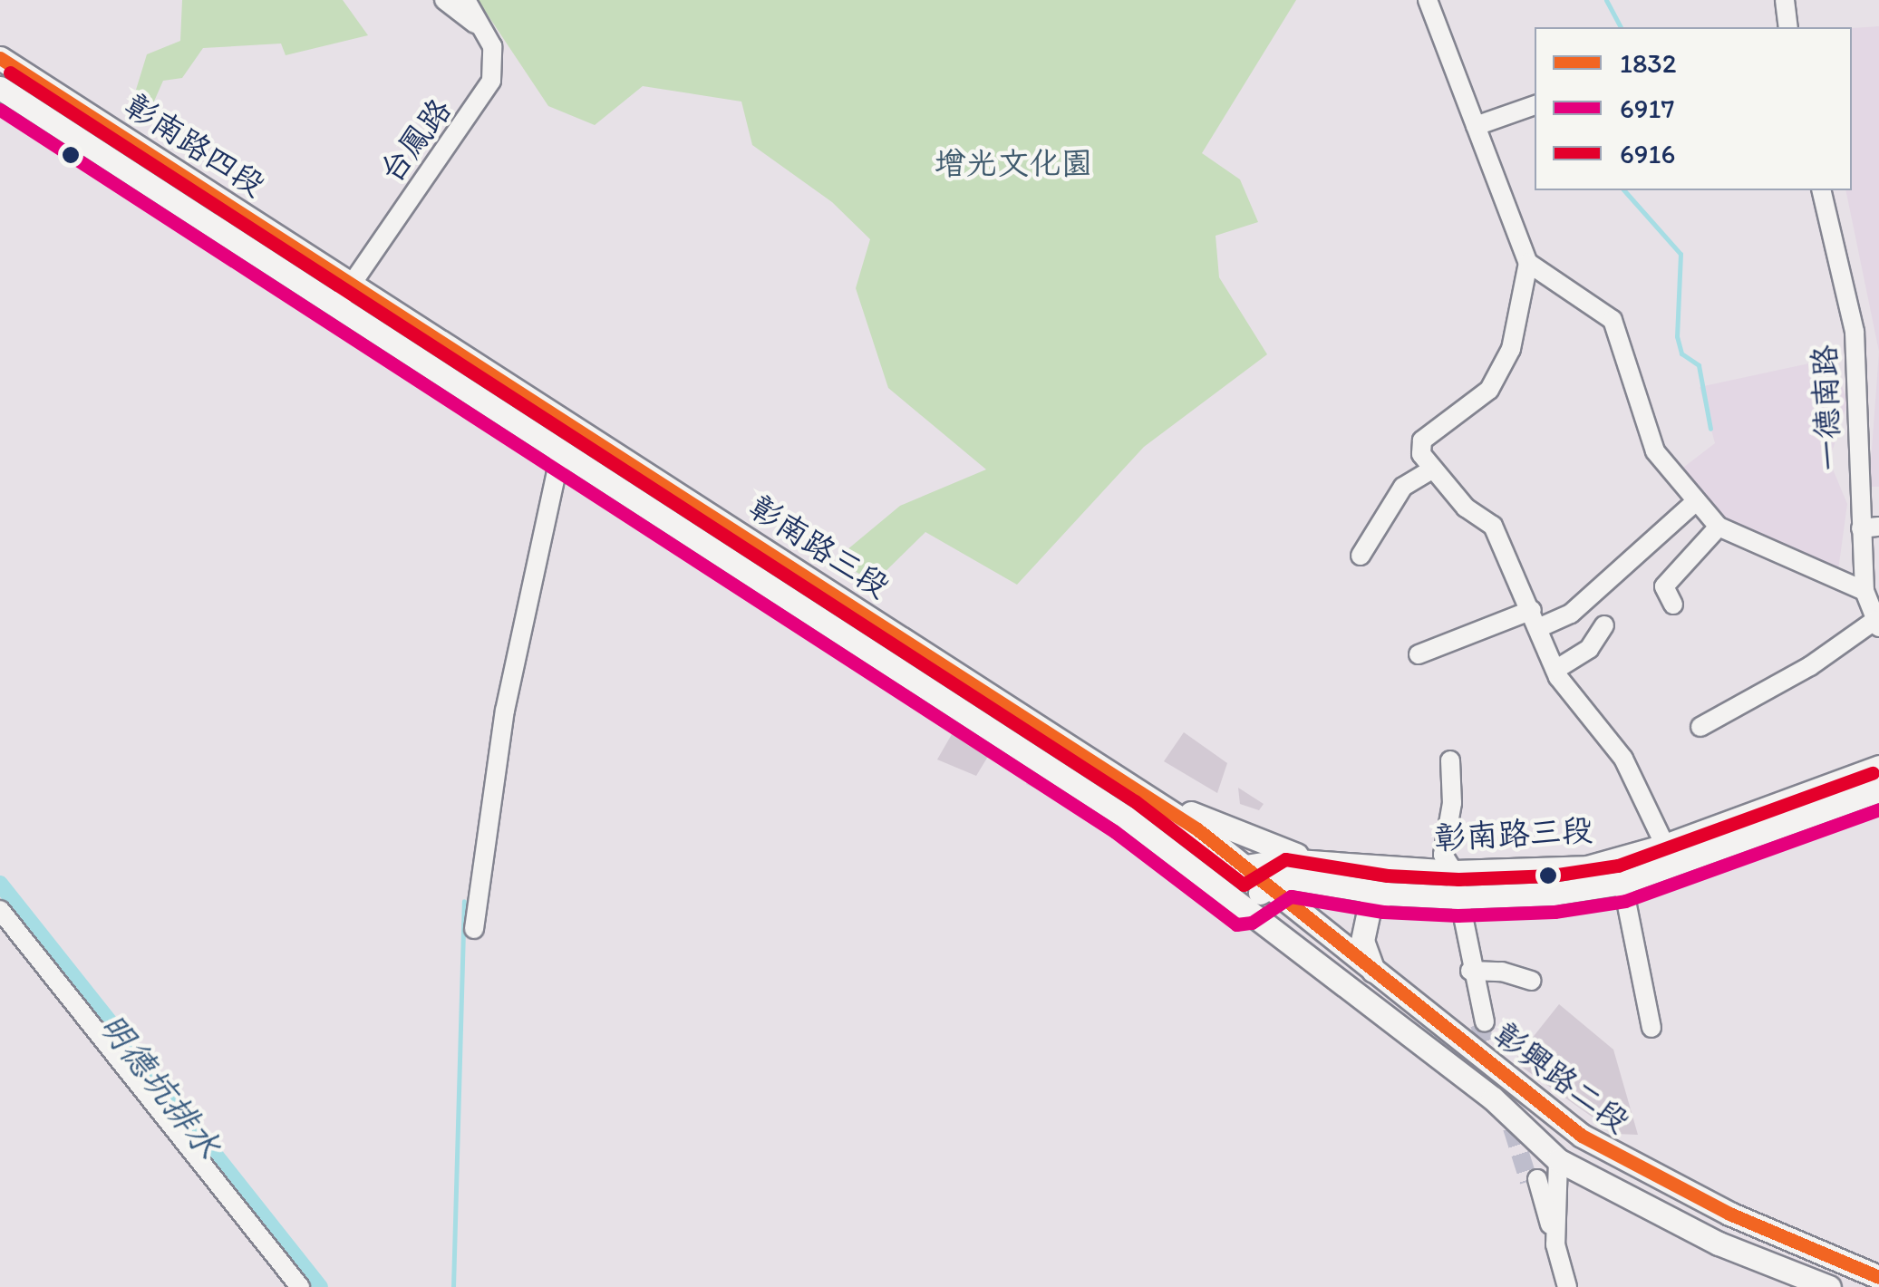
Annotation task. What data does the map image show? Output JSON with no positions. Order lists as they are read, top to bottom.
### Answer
{
  "streets": {
    "main road": ["彰南路四段", "彰南路三段", "彰興路二段"],
    "street": ["台鳳路", "一德南路"]
  },
  "crossings": [
    ["台鳳路", "彰南路四段"],
    ["台鳳路", "彰南路三段"],
    ["彰南路四段", "彰南路三段"],
    ["彰南路三段", "彰興路二段"]
  ],
  "water": ["明德坑排水"],
  "parks": ["增光文化園"],
  "lines": ["transit line 1832", "transit line 6916", "transit line 6917"],
  "legend": ["1832", "6917", "6916"]
}
